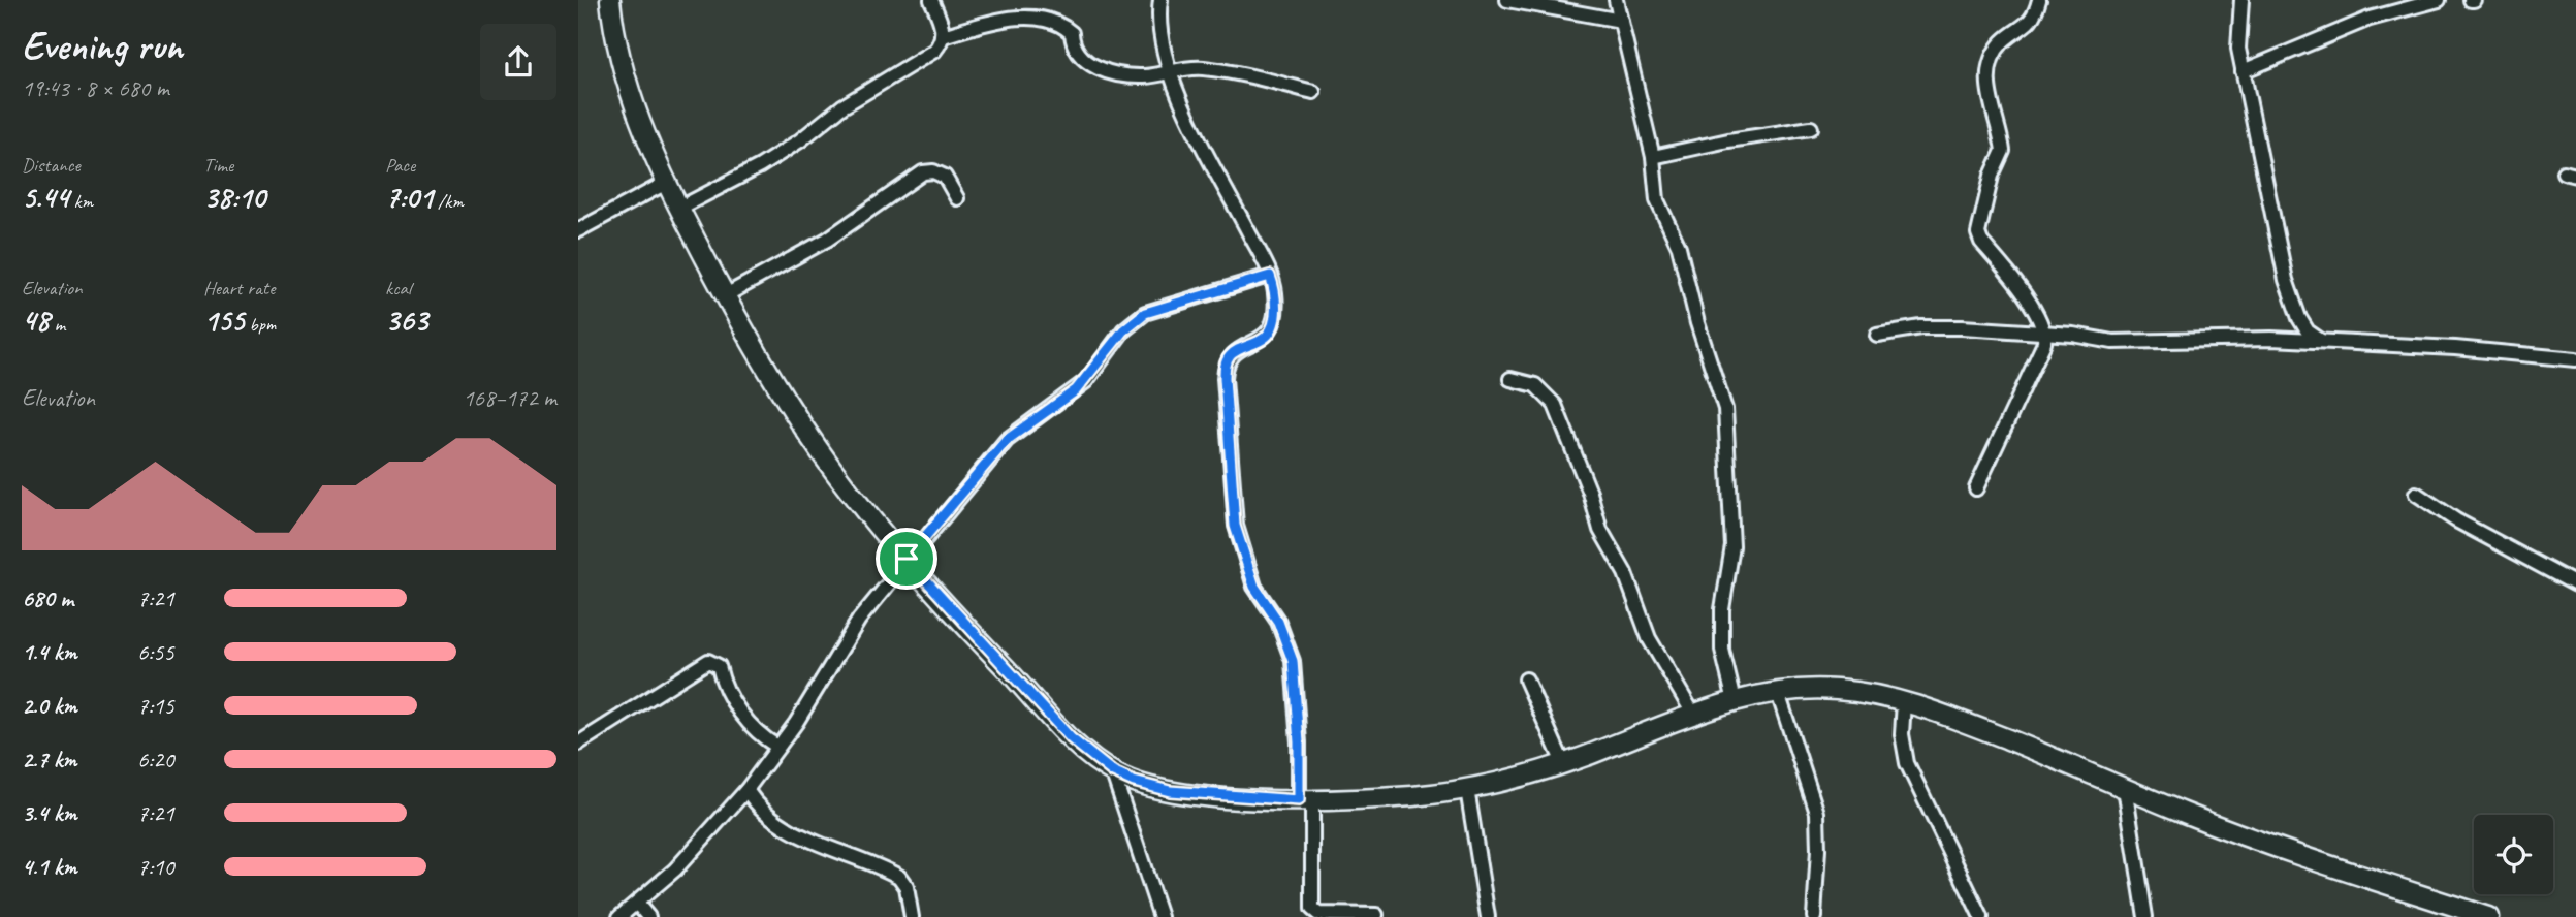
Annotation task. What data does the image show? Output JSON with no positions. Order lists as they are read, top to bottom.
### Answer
{
  "page": {
    "heading": ["Evening run", "19:43 · 8 × 680 m"],
    "stats": [
      ["Distance", "5.44 km"],
      ["Time", "38:10"],
      ["Pace", "7:01 /km"],
      ["Elevation", "48 m"],
      ["Heart rate", "155 bpm"],
      ["kcal", "363"]
    ],
    "chart": ["Elevation", "168–172 m"],
    "list": [
      {
        "name": "680 m",
        "note": "7:21"
      },
      {
        "name": "1.4 km",
        "note": "6:55"
      },
      {
        "name": "2.0 km",
        "note": "7:15"
      },
      {
        "name": "2.7 km",
        "note": "6:20"
      },
      {
        "name": "3.4 km",
        "note": "7:21"
      },
      {
        "name": "4.1 km",
        "note": "7:10"
      }
    ]
  }
}
